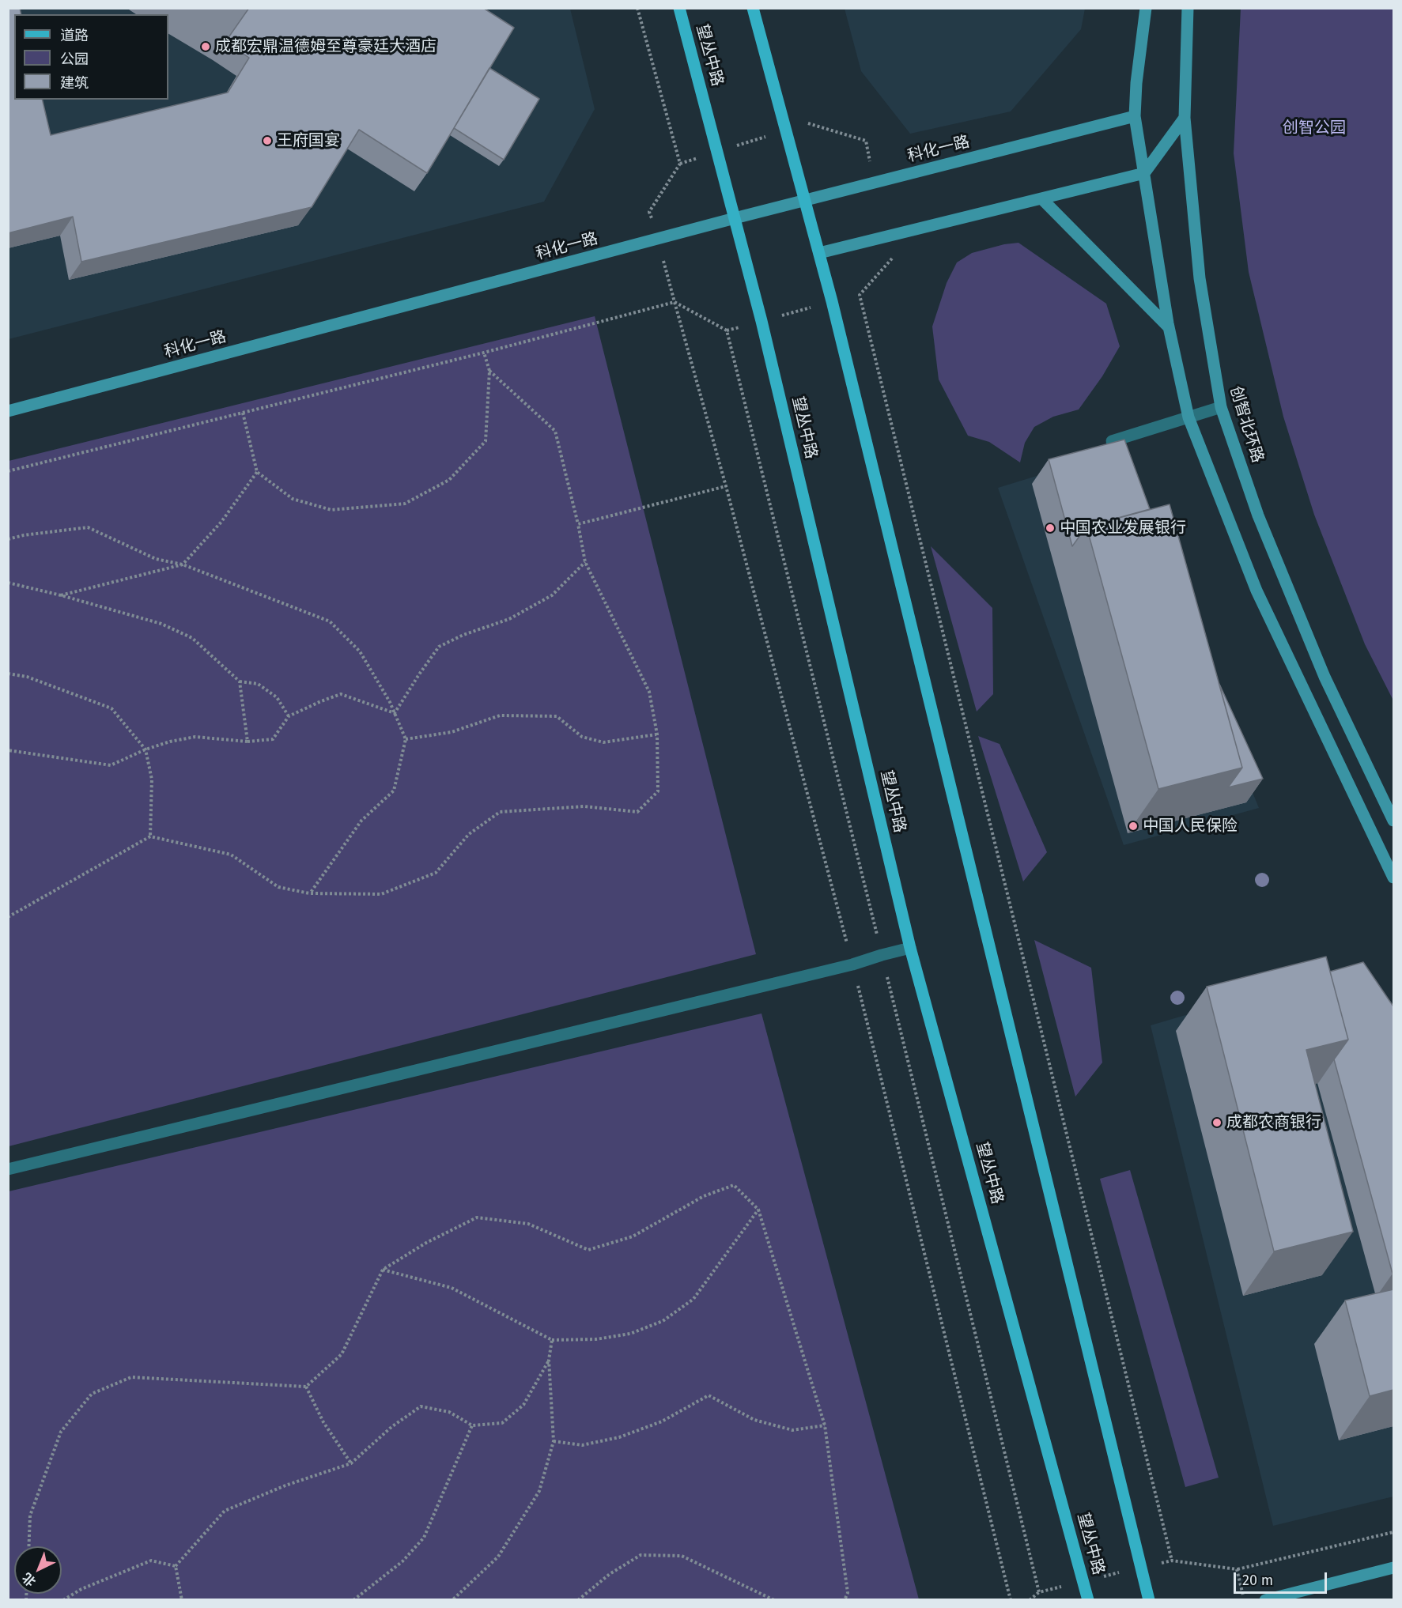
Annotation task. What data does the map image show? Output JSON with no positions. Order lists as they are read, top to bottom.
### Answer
{
  "streets": {
    "main road": ["望丛中路", "科化一路", "创智北环路"]
  },
  "crossings": [
    ["望丛中路", "科化一路"]
  ],
  "parks": ["创智公园"],
  "places": [
    "成都宏鼎温德姆至尊豪廷大酒店",
    "王府国宴",
    "中国农业发展银行",
    "中国人民保险",
    "成都农商银行"
  ],
  "legend": ["道路", "公园", "建筑"],
  "scale_bar": "20 m",
  "north": "bottom left"
}
